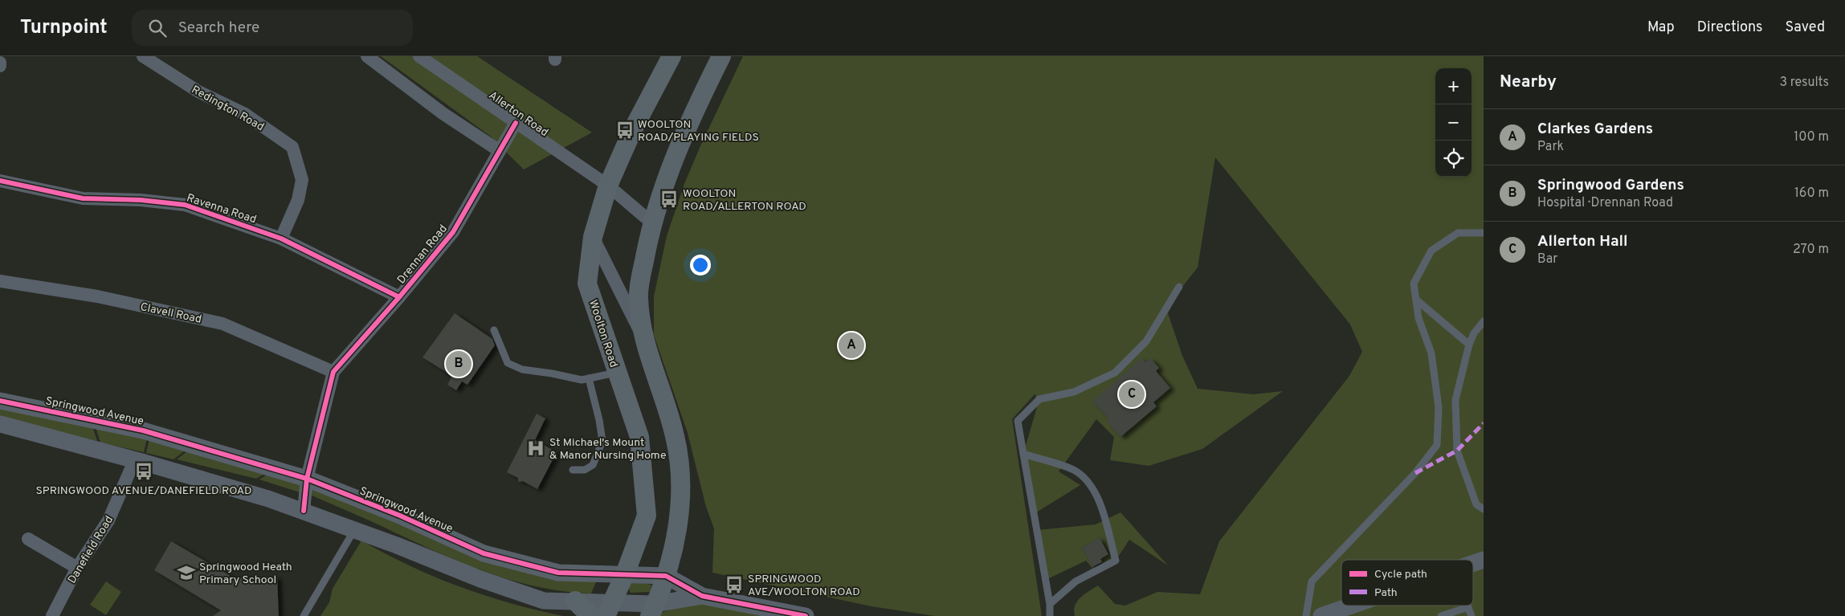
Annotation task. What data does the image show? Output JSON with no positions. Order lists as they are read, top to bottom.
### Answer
{
  "streets": {
    "main road": ["Woolton Road"],
    "street": [
      "Redington Road",
      "Allerton Road",
      "Ravenna Road",
      "Drennan Road",
      "Clavell Road",
      "Springwood Avenue",
      "Danefield Road"
    ]
  },
  "crossings": [
    ["Redington Road", "Ravenna Road"],
    ["Allerton Road", "Drennan Road"],
    ["Allerton Road", "Woolton Road"],
    ["Ravenna Road", "Drennan Road"],
    ["Drennan Road", "Clavell Road"],
    ["Drennan Road", "Springwood Avenue"],
    ["Woolton Road", "Springwood Avenue"],
    ["Springwood Avenue", "Danefield Road"]
  ],
  "places": {
    "bus stop": [
      "WOOLTON ROAD/PLAYING FIELDS",
      "WOOLTON ROAD/ALLERTON ROAD",
      "SPRINGWOOD AVENUE/DANEFIELD ROAD",
      "SPRINGWOOD AVE/WOOLTON ROAD"
    ],
    "hospital": ["St Michael's Mount & Manor Nursing Home"],
    "school or university": ["Springwood Heath Primary School"]
  },
  "legend": ["Cycle path", "Path"],
  "page": {
    "header": "Turnpoint",
    "search": "Search here",
    "nav": ["Map", "Directions", "Saved"],
    "heading": ["Nearby", "3 results"],
    "map_buttons": ["+", "−"],
    "list": [
      {
        "mark": "A",
        "name": "Clarkes Gardens",
        "note": "Park",
        "value": "100 m"
      },
      {
        "mark": "B",
        "name": "Springwood Gardens",
        "note": "Hospital · Drennan Road",
        "value": "160 m"
      },
      {
        "mark": "C",
        "name": "Allerton Hall",
        "note": "Bar",
        "value": "270 m"
      }
    ],
    "pins": ["A", "B", "C"]
  }
}
